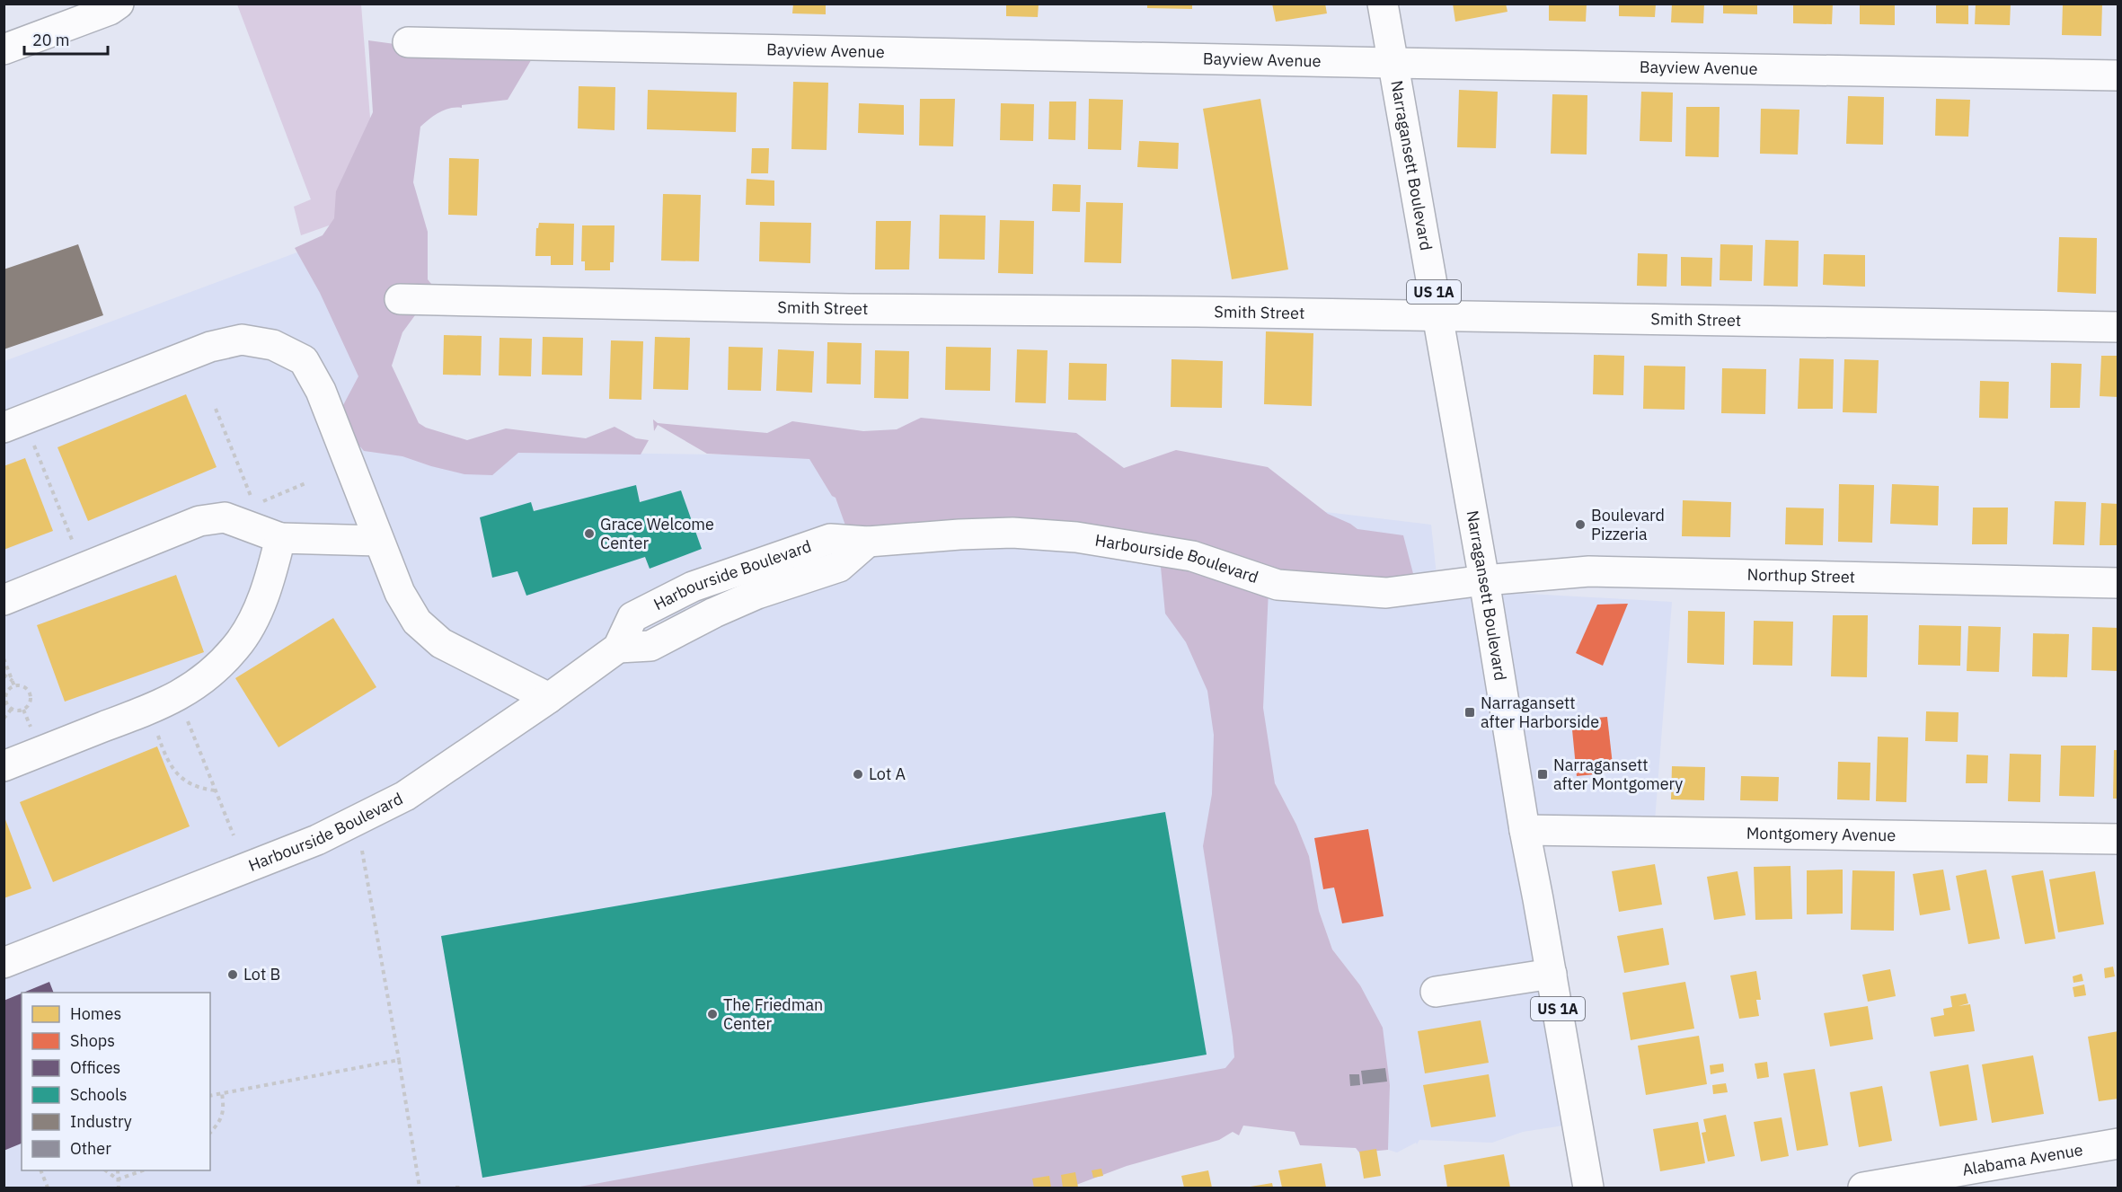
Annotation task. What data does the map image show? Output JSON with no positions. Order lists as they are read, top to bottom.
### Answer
{
  "streets": {
    "street": [
      "Bayview Avenue",
      "Narragansett Boulevard",
      "US 1A",
      "Smith Street",
      "Harbourside Boulevard",
      "Northup Street",
      "Montgomery Avenue",
      "Alabama Avenue"
    ]
  },
  "crossings": [
    ["Bayview Avenue", "Narragansett Boulevard"],
    ["Narragansett Boulevard", "Smith Street"],
    ["Narragansett Boulevard", "Harbourside Boulevard"],
    ["Narragansett Boulevard", "Northup Street"],
    ["Narragansett Boulevard", "Montgomery Avenue"],
    ["Harbourside Boulevard", "Northup Street"]
  ],
  "places": {
    "other": [
      "Boulevard Pizzeria",
      "Grace Welcome Center",
      "Lot A",
      "Lot B",
      "The Friedman Center"
    ],
    "transit": ["Narragansett after Harborside", "Narragansett after Montgomery"]
  },
  "legend": [
    "Homes",
    "Shops",
    "Offices",
    "Schools",
    "Industry",
    "Other"
  ],
  "scale_bar": "20 m"
}
